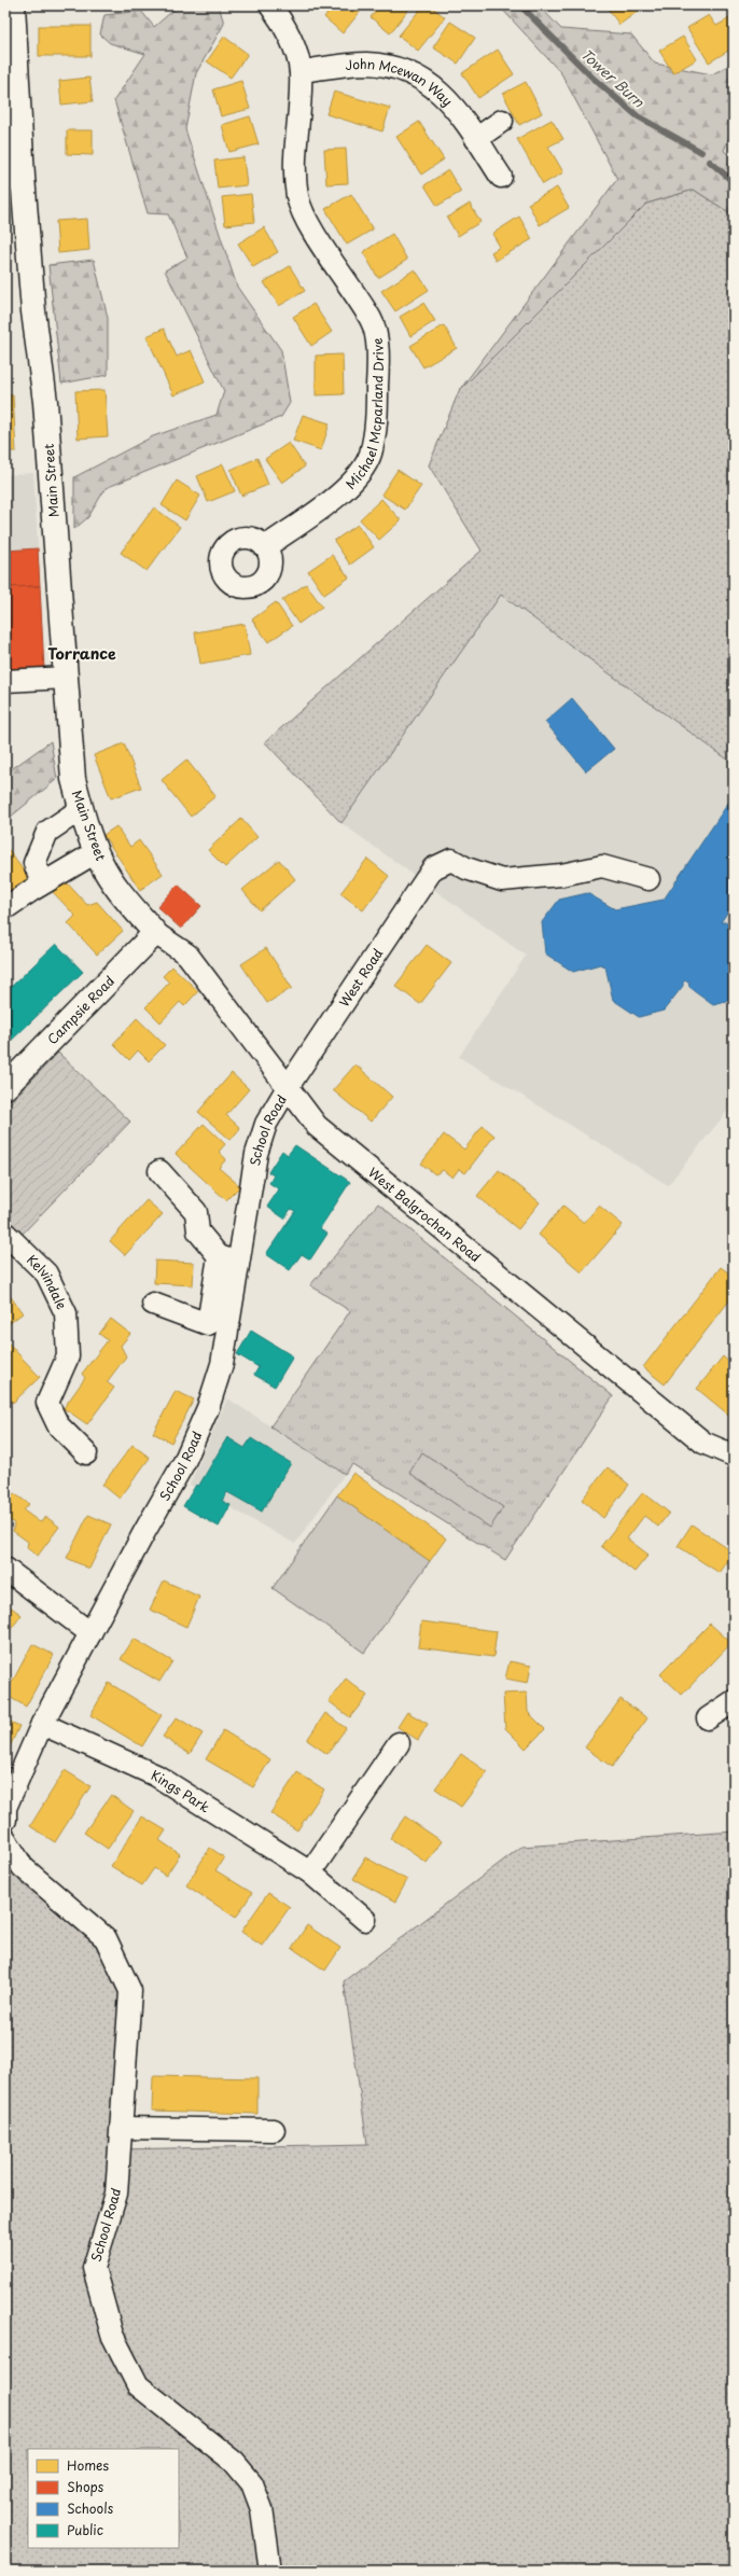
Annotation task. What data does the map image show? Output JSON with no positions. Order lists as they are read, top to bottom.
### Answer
{
  "streets": {
    "main road": ["Main Street", "Campsie Road"],
    "street": [
      "John Mcewan Way",
      "Michael Mcparland Drive",
      "West Road",
      "School Road",
      "West Balgrochan Road",
      "Kelvindale",
      "Kings Park"
    ]
  },
  "crossings": [
    ["John Mcewan Way", "Michael Mcparland Drive"],
    ["Main Street", "Campsie Road"],
    ["Main Street", "West Balgrochan Road"],
    ["West Road", "School Road"],
    ["West Road", "West Balgrochan Road"],
    ["Campsie Road", "West Balgrochan Road"],
    ["School Road", "West Balgrochan Road"],
    ["School Road", "Kings Park"]
  ],
  "districts": ["Torrance"],
  "water": ["Tower Burn"],
  "legend": [
    "Homes",
    "Shops",
    "Schools",
    "Public"
  ]
}
